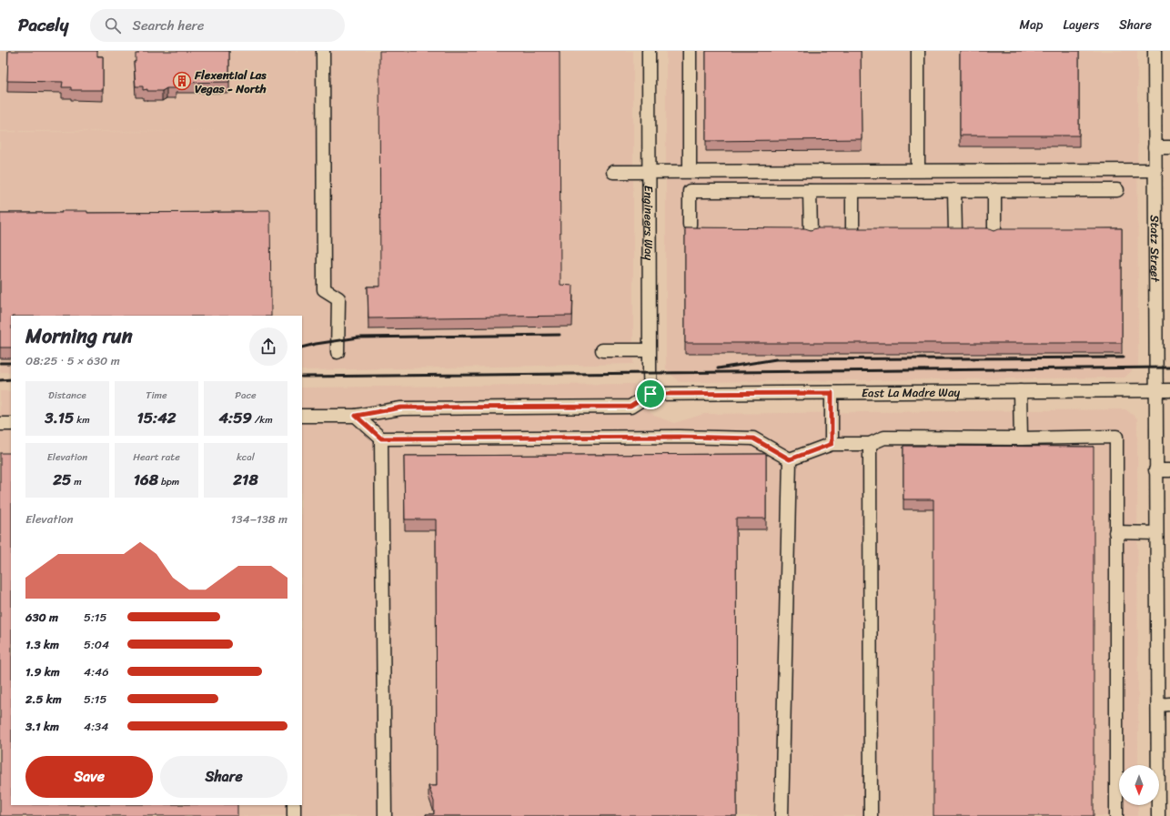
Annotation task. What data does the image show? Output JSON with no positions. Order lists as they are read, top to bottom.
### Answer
{
  "streets": {
    "street": ["Engineers Way", "Statz Street", "East La Madre Way"]
  },
  "crossings": [
    ["Engineers Way", "East La Madre Way"],
    ["Statz Street", "East La Madre Way"]
  ],
  "places": {
    "building": ["Flexential Las Vegas - North"]
  },
  "north": "bottom",
  "page": {
    "header": "Pacely",
    "search": "Search here",
    "nav": ["Map", "Layers", "Share"],
    "heading": ["Morning run", "08:25 · 5 × 630 m"],
    "stats": [
      ["Distance", "3.15 km"],
      ["Time", "15:42"],
      ["Pace", "4:59 /km"],
      ["Elevation", "25 m"],
      ["Heart rate", "168 bpm"],
      ["kcal", "218"]
    ],
    "chart": ["Elevation", "134–138 m"],
    "list": [
      {
        "name": "630 m",
        "note": "5:15"
      },
      {
        "name": "1.3 km",
        "note": "5:04"
      },
      {
        "name": "1.9 km",
        "note": "4:46"
      },
      {
        "name": "2.5 km",
        "note": "5:15"
      },
      {
        "name": "3.1 km",
        "note": "4:34"
      }
    ],
    "buttons": ["Save", "Share"]
  }
}
